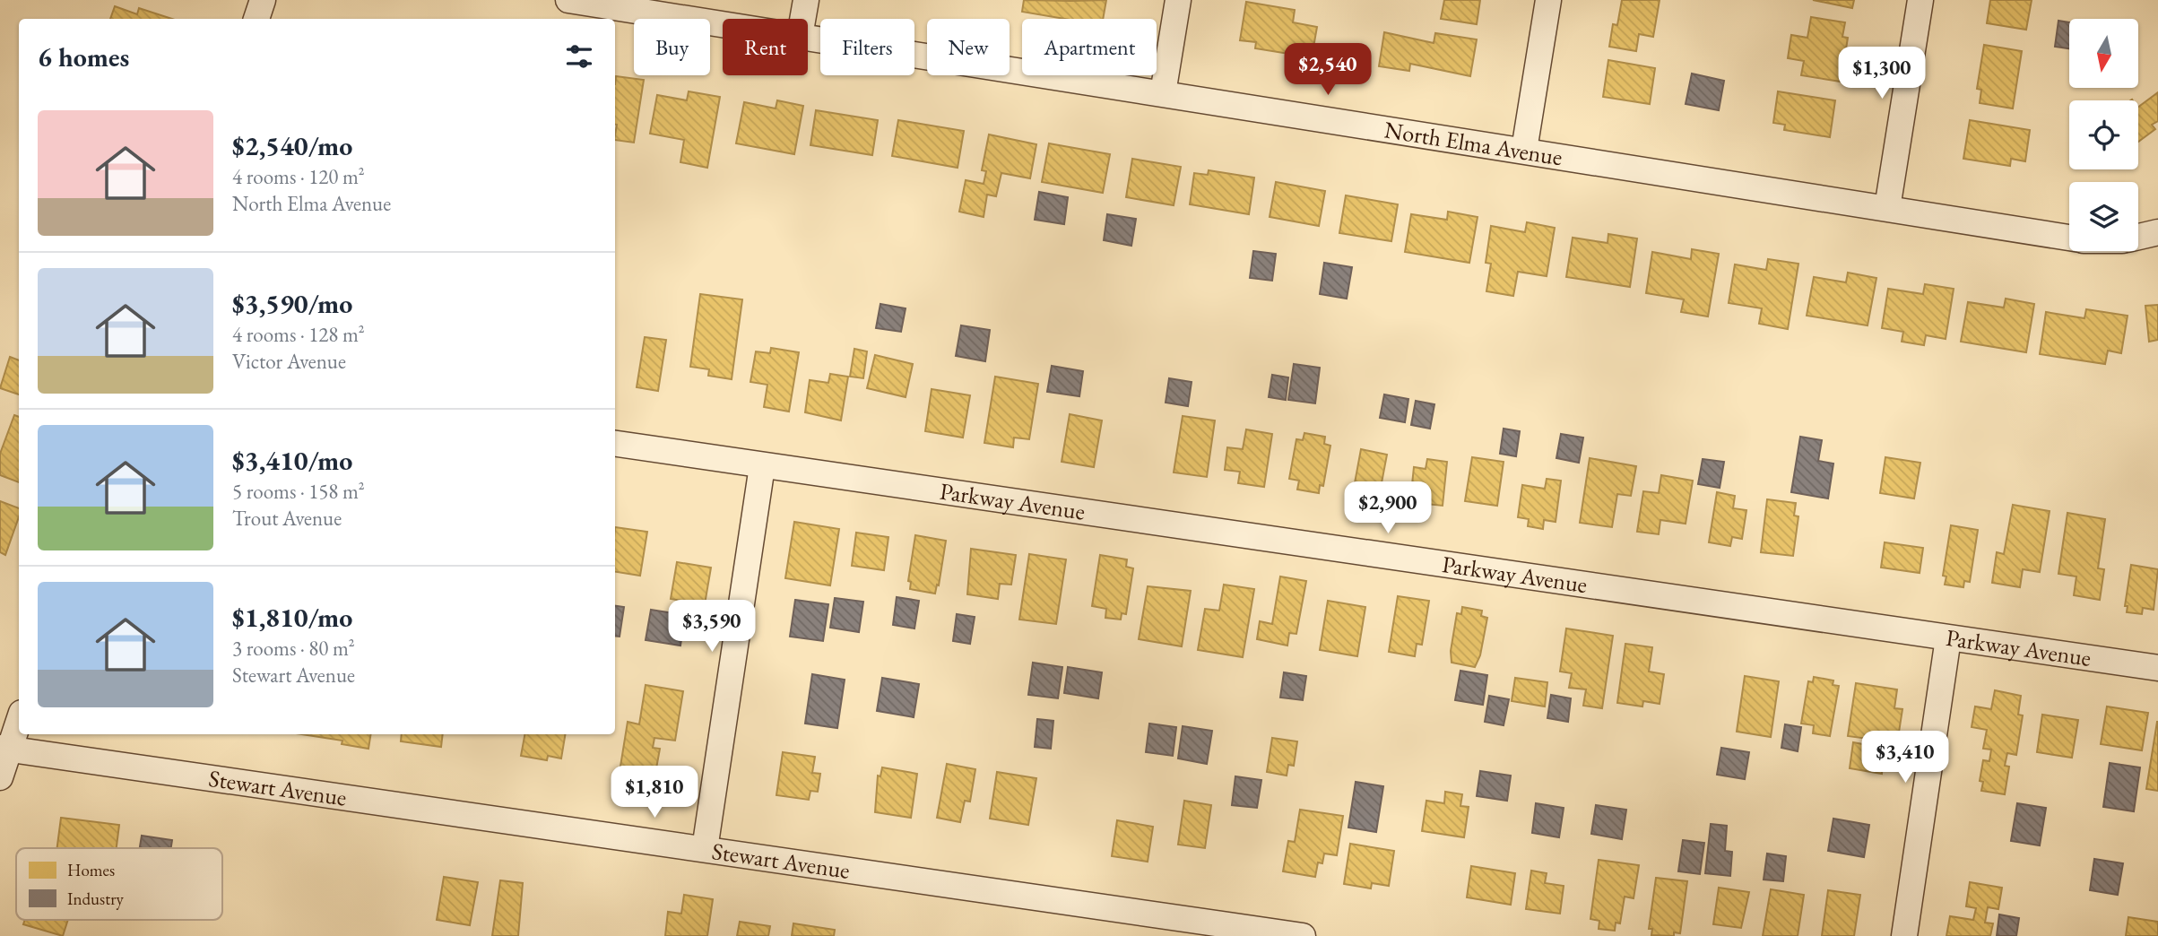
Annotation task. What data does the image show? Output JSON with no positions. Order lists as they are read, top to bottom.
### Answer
{
  "streets": {
    "street": ["North Elma Avenue", "Parkway Avenue", "Stewart Avenue"]
  },
  "legend": ["Homes", "Industry"],
  "north": "bottom",
  "page": {
    "chip": [
      "Buy",
      "Rent",
      "Filters",
      "New",
      "Apartment"
    ],
    "heading": "6 homes",
    "price": [
      "$2,540",
      "$1,300",
      "$2,900",
      "$3,590",
      "$3,410",
      "$1,810"
    ],
    "list": [
      {
        "name": "$2,540/mo",
        "note": "4 rooms · 120 m² · North Elma Avenue"
      },
      {
        "name": "$3,590/mo",
        "note": "4 rooms · 128 m² · Victor Avenue"
      },
      {
        "name": "$3,410/mo",
        "note": "5 rooms · 158 m² · Trout Avenue"
      },
      {
        "name": "$1,810/mo",
        "note": "3 rooms · 80 m² · Stewart Avenue"
      }
    ]
  }
}
